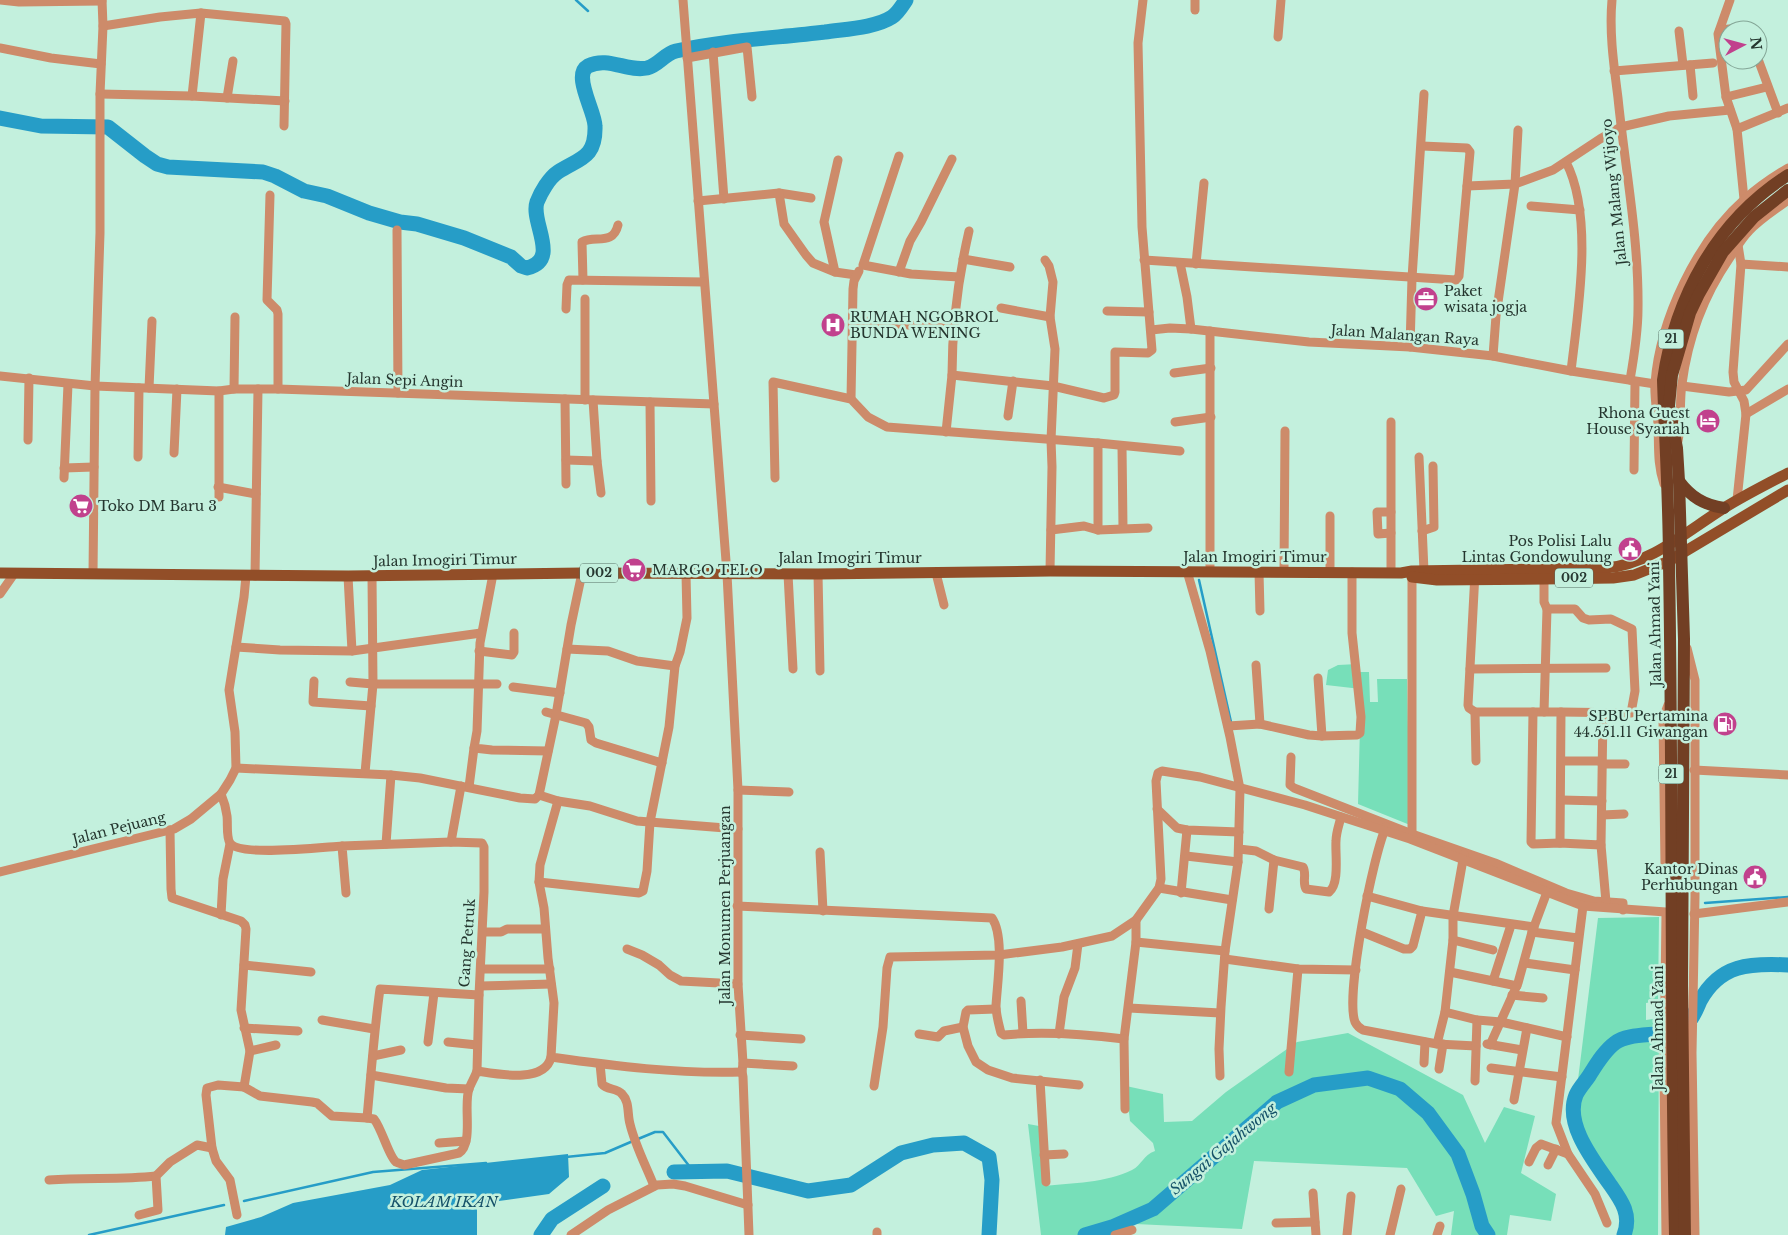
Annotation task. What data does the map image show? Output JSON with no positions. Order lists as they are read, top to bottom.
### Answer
{
  "streets": {
    "highway": ["21", "Jalan Ahmad Yani"],
    "main road": ["Jalan Imogiri Timur", "002"],
    "street": [
      "Jalan Malang Wijoyo",
      "Jalan Malangan Raya",
      "Jalan Sepi Angin",
      "Jalan Pejuang",
      "Jalan Monumen Perjuangan",
      "Gang Petruk"
    ]
  },
  "crossings": [
    ["Jalan Malang Wijoyo", "Jalan Malangan Raya"],
    ["Jalan Sepi Angin", "Jalan Monumen Perjuangan"],
    ["Jalan Imogiri Timur", "Jalan Ahmad Yani"],
    ["Jalan Imogiri Timur", "Jalan Monumen Perjuangan"]
  ],
  "water": ["Sungai Gajahwong", "KOLAM IKAN"],
  "places": {
    "office": ["Paket wisata jogja"],
    "hospital": ["RUMAH NGOBROL BUNDA WENING"],
    "hotel": ["Rhona Guest House Syariah"],
    "supermarket": ["Toko DM Baru 3", "MARGO TELO"],
    "public building": ["Pos Polisi Lalu Lintas Gondowulung", "Kantor Dinas Perhubungan"],
    "fuel station": ["SPBU Pertamina 44.551.11 Giwangan"]
  },
  "north": "right"
}
